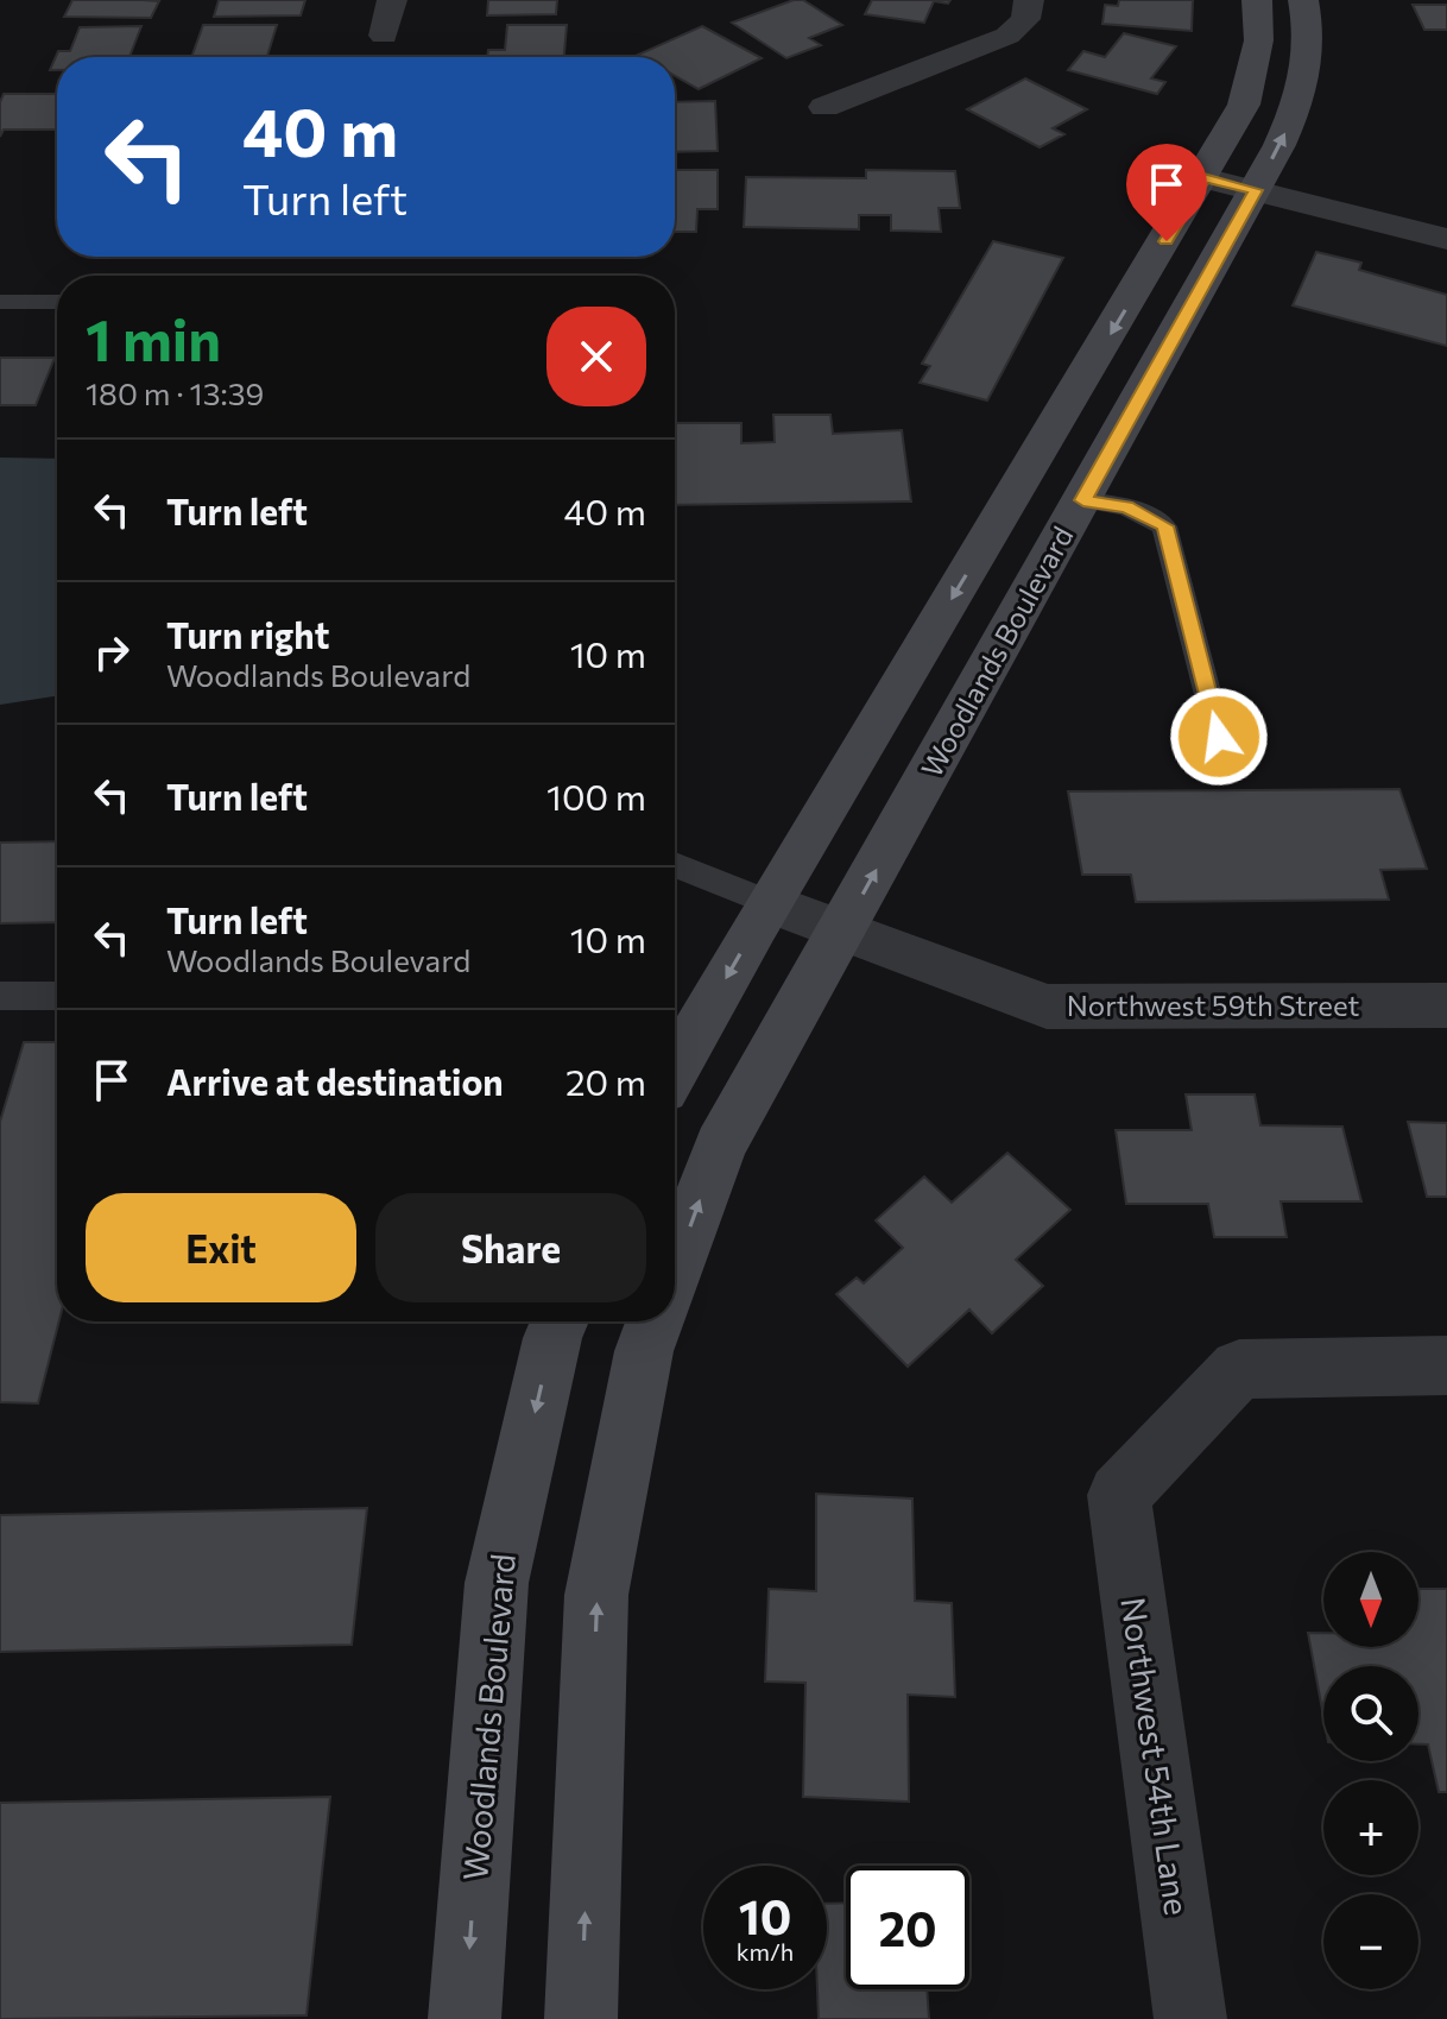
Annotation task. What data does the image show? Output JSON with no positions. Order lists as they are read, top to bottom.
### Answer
{
  "streets": {
    "street": ["Woodlands Boulevard", "Northwest 59th Street", "Northwest 54th Lane"]
  },
  "crossings": [
    ["Woodlands Boulevard", "Northwest 59th Street"]
  ],
  "north": "bottom",
  "page": {
    "turn": ["40 m", "Turn left"],
    "heading": ["1 min", "180 m · 13:39"],
    "list": [
      {
        "name": "Turn left",
        "value": "40 m"
      },
      {
        "name": "Turn right",
        "note": "Woodlands Boulevard",
        "value": "10 m"
      },
      {
        "name": "Turn left",
        "value": "100 m"
      },
      {
        "name": "Turn left",
        "note": "Woodlands Boulevard",
        "value": "10 m"
      },
      {
        "name": "Arrive at destination",
        "value": "20 m"
      }
    ],
    "buttons": ["Exit", "Share"],
    "map_buttons": ["+", "−"],
    "speed": "10 km/h",
    "limit": "20"
  }
}
